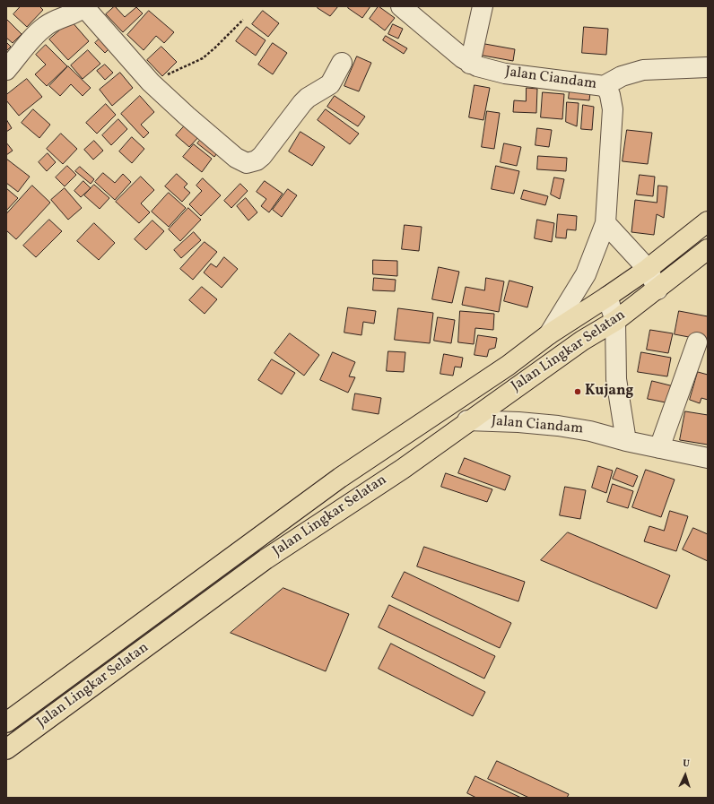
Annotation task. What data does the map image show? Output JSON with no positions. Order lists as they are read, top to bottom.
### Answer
{
  "streets": {
    "main road": ["Jalan Lingkar Selatan"],
    "street": ["Jalan Ciandam"]
  },
  "crossings": [
    ["Jalan Ciandam", "Jalan Lingkar Selatan"]
  ],
  "places": ["Kujang"],
  "north": "top"
}
